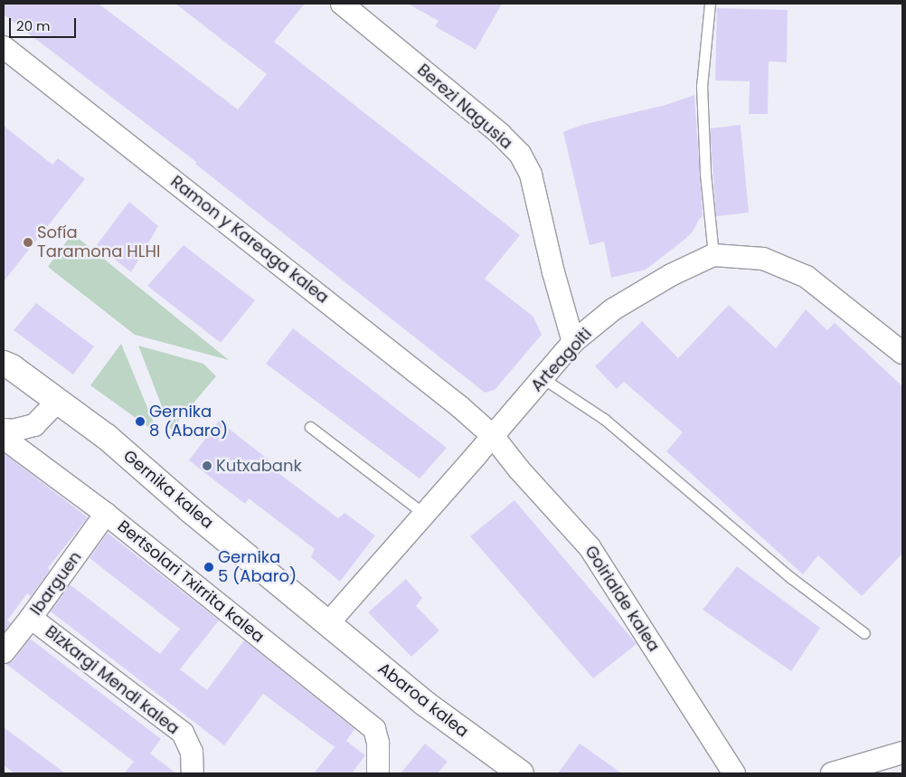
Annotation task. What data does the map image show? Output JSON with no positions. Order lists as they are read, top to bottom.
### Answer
{
  "streets": {
    "main road": ["Gernika kalea", "Abaroa kalea"],
    "street": [
      "Berezi Nagusia",
      "Ramon y Kareaga kalea",
      "Arteagoiti",
      "Bertsolari Txirrita kalea",
      "Ibarguen",
      "Goirialde kalea",
      "Bizkargi Mendi kalea"
    ]
  },
  "crossings": [
    ["Berezi Nagusia", "Arteagoiti"],
    ["Ramon y Kareaga kalea", "Arteagoiti"],
    ["Ramon y Kareaga kalea", "Goirialde kalea"],
    ["Arteagoiti", "Gernika kalea"],
    ["Arteagoiti", "Goirialde kalea"],
    ["Arteagoiti", "Abaroa kalea"],
    ["Gernika kalea", "Abaroa kalea"],
    ["Bertsolari Txirrita kalea", "Ibarguen"],
    ["Ibarguen", "Bizkargi Mendi kalea"]
  ],
  "places": [
    "Sofía Taramona HLHI",
    "Gernika 8 (Abaro)",
    "Kutxabank",
    "Gernika 5 (Abaro)"
  ],
  "scale_bar": "20 m"
}
